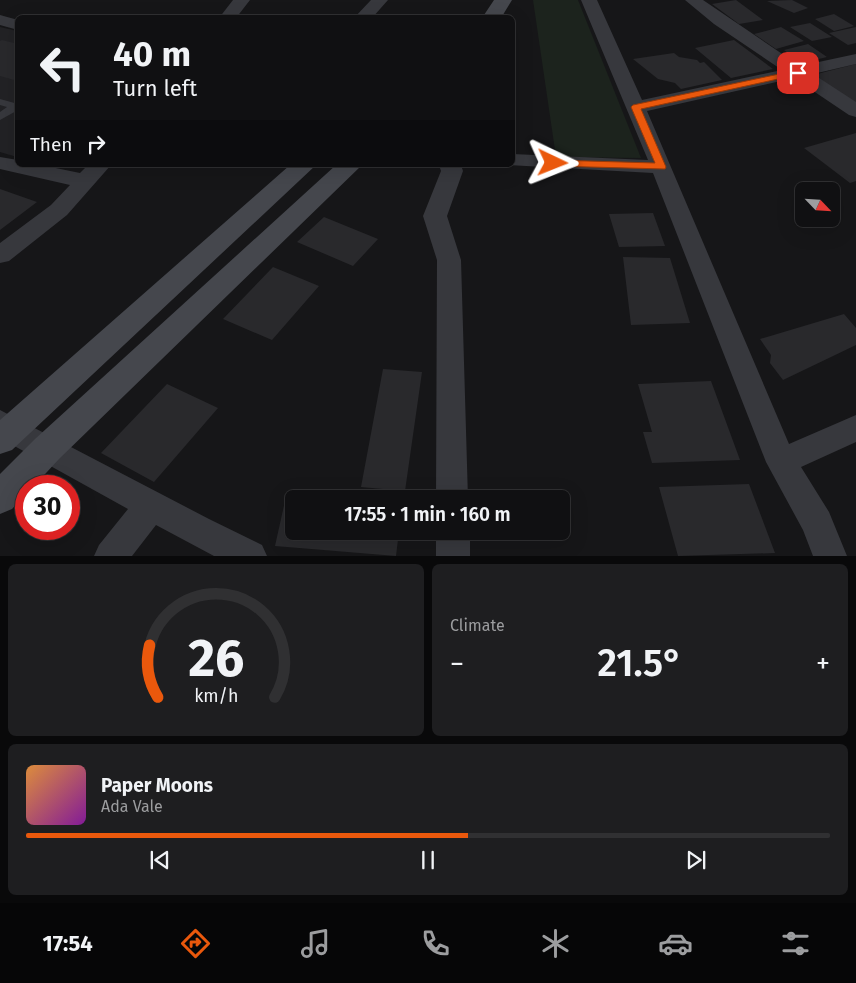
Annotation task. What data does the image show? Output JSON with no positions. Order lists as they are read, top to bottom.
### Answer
{
  "north": "bottom right",
  "page": {
    "turn": ["40 m", "Turn left"],
    "then": "Then",
    "limit": "30",
    "trip": "17:55 · 1 min · 160 m",
    "tile": "Climate",
    "heat": ["−", "21.5°", "+"],
    "song": ["Paper Moons", "Ada Vale"],
    "tabs": "17:54",
    "gauge": ["26", "km/h"]
  }
}
